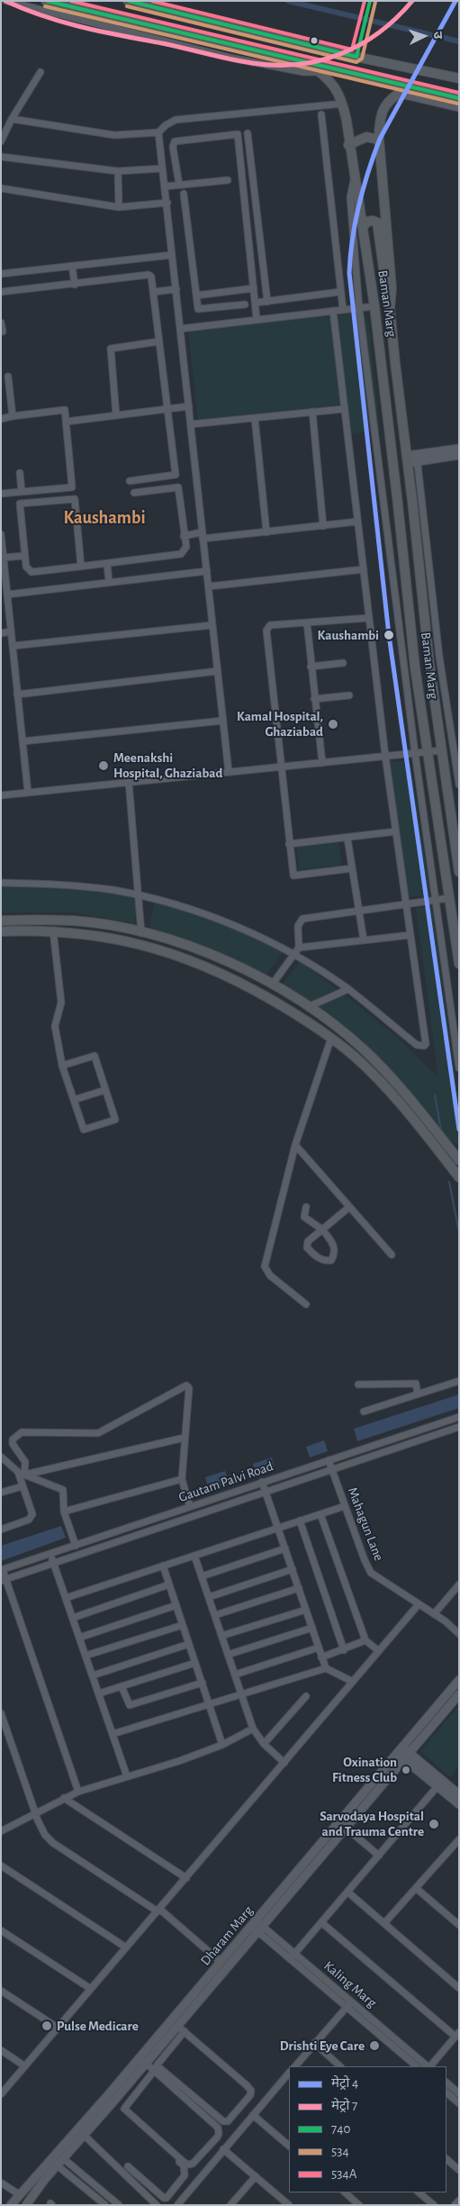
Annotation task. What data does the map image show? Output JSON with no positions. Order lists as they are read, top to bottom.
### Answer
{
  "streets": {
    "main road": ["Baman Marg"],
    "street": [
      "Gautam Palvi Road",
      "Mahagun Lane",
      "Dharam Marg",
      "Kaling Marg"
    ]
  },
  "crossings": [
    ["Gautam Palvi Road", "Mahagun Lane"],
    ["Dharam Marg", "Kaling Marg"]
  ],
  "districts": ["Kaushambi"],
  "places": [
    "Kaushambi",
    "Kamal Hospital, Ghaziabad",
    "Meenakshi Hospital, Ghaziabad",
    "Oxination Fitness Club",
    "Sarvodaya Hospital and Trauma Centre",
    "Pulse Medicare",
    "Drishti Eye Care"
  ],
  "lines": [
    "metro line 4",
    "metro line 7",
    "transit line 740",
    "transit line 534A",
    "transit line 534"
  ],
  "legend": [
    "मेट्रो 4",
    "मेट्रो 7",
    "740",
    "534",
    "534A"
  ],
  "north": "right"
}
